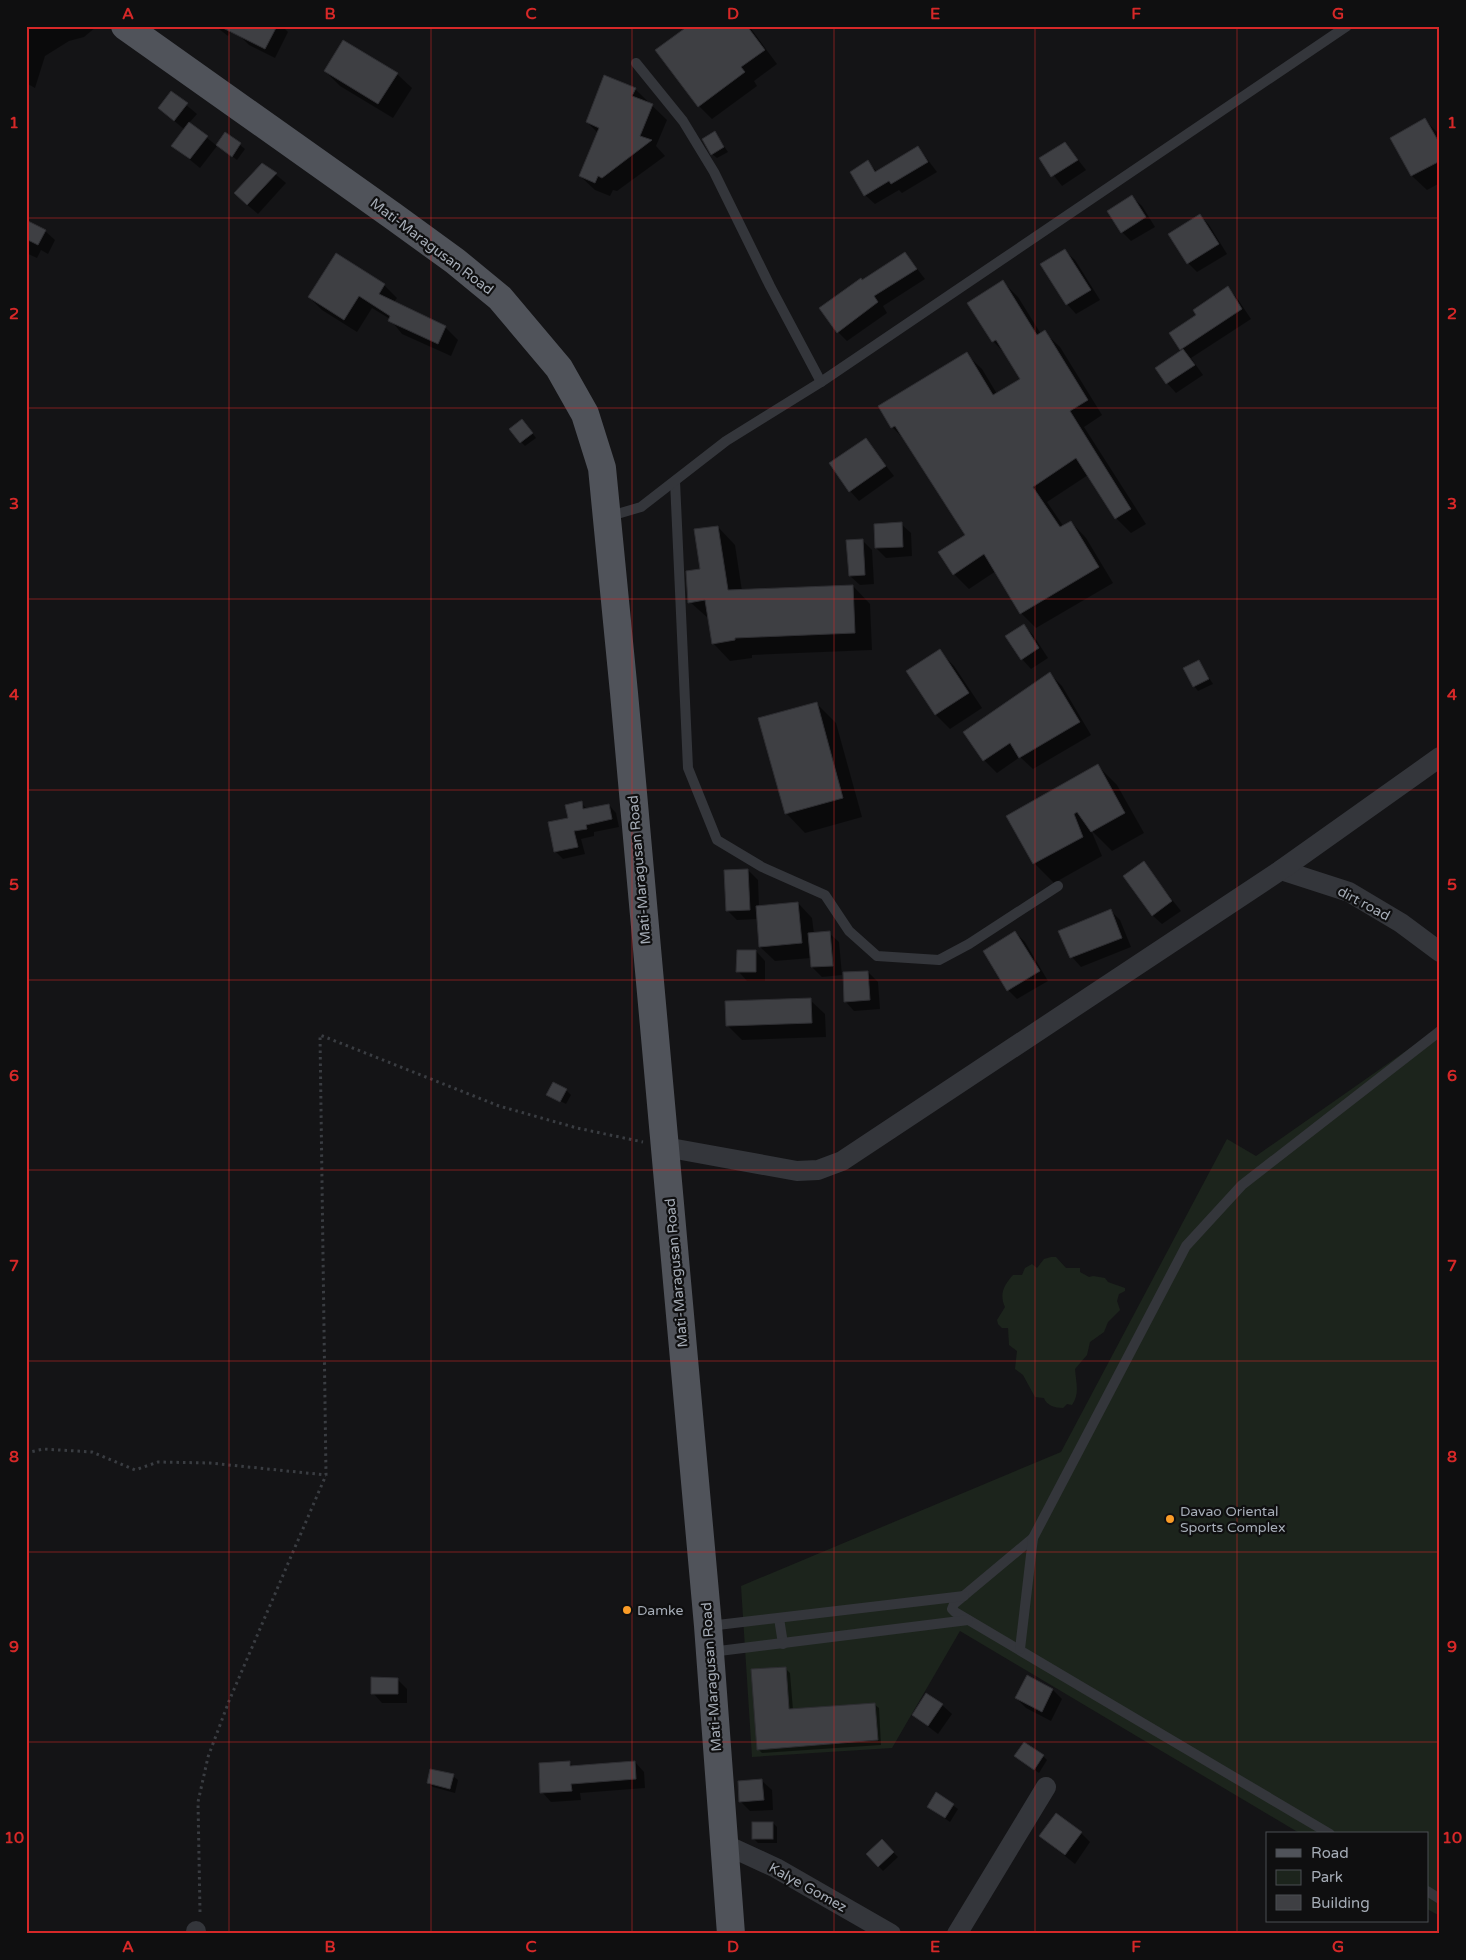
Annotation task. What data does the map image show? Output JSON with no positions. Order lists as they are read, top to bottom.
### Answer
{
  "streets": {
    "main road": ["Mati-Maragusan Road"],
    "street": ["dirt road", "Kalye Gomez"]
  },
  "crossings": [
    ["Mati-Maragusan Road", "Kalye Gomez"]
  ],
  "places": ["Davao Oriental Sports Complex", "Damke"],
  "legend": ["Road", "Park", "Building"],
  "grid": {
    "columns": [
      "A",
      "B",
      "C",
      "D",
      "E",
      "F",
      "G"
    ],
    "rows": [
      "1",
      "2",
      "3",
      "4",
      "5",
      "6",
      "7",
      "8",
      "9",
      "10"
    ]
  }
}
